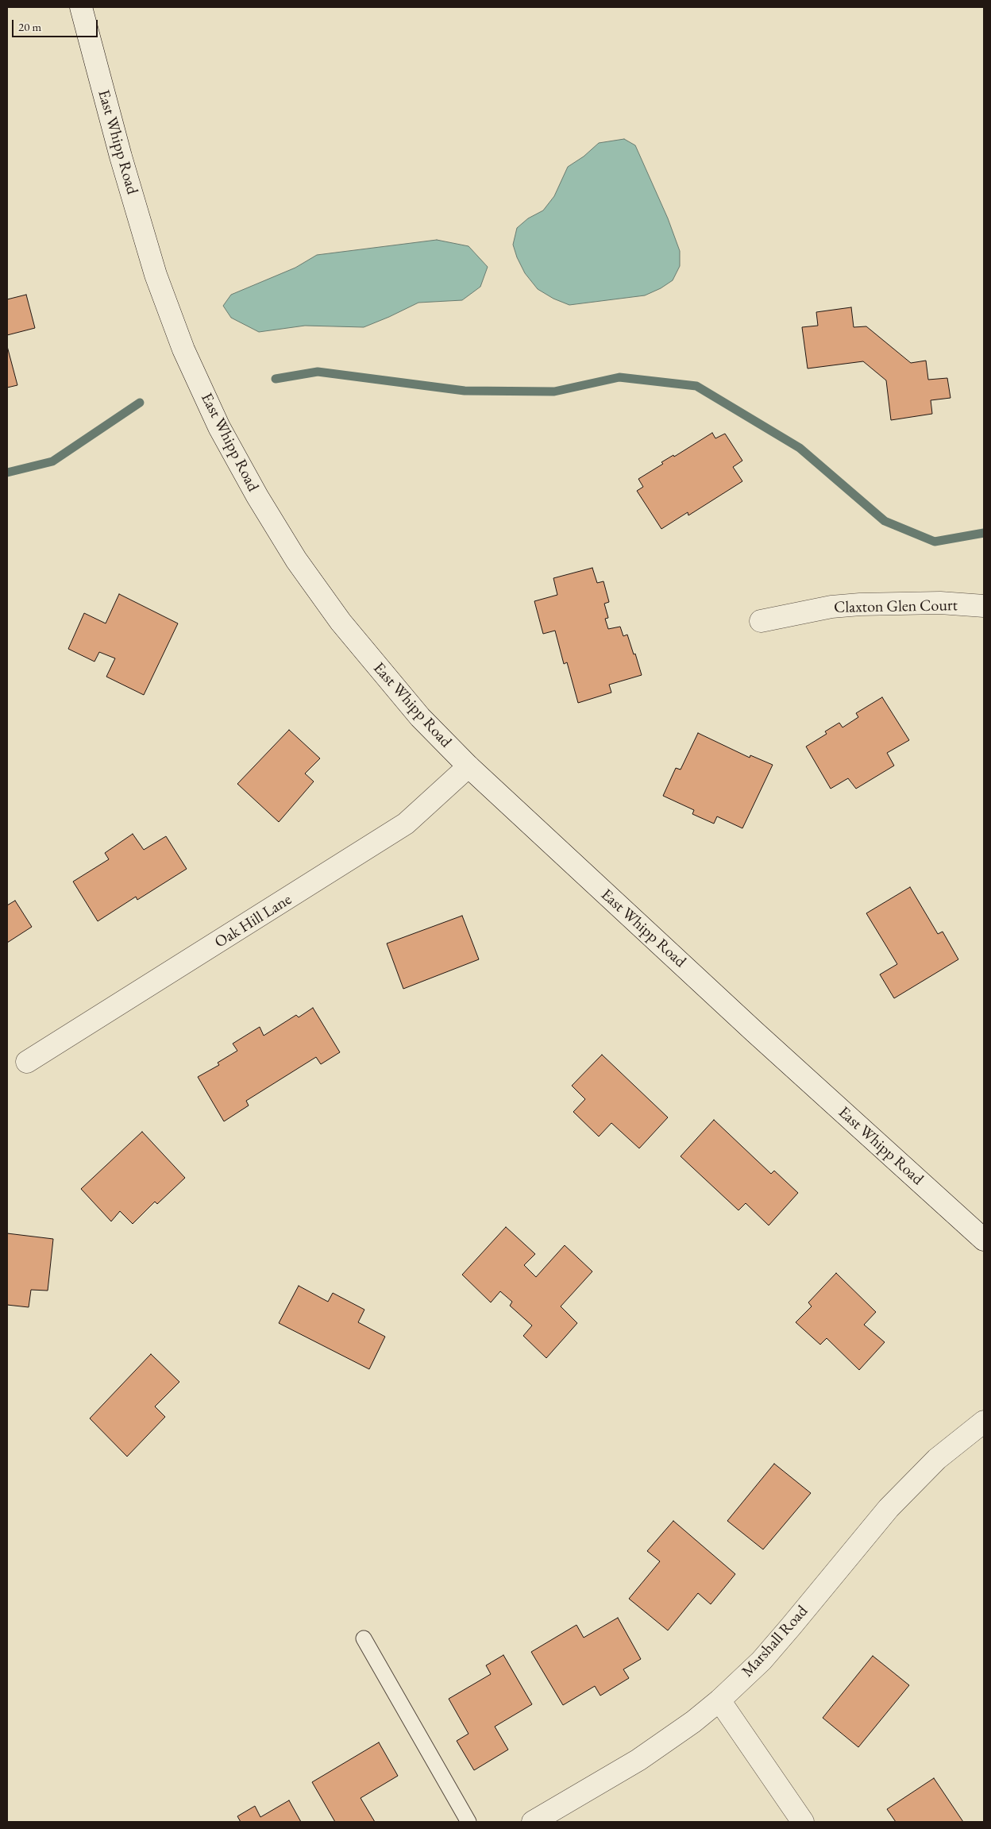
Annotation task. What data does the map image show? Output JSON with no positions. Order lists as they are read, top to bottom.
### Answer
{
  "streets": {
    "main road": [
      "East Whipp Road",
      "Claxton Glen Court",
      "Oak Hill Lane",
      "Marshall Road"
    ]
  },
  "crossings": [
    ["East Whipp Road", "Oak Hill Lane"]
  ],
  "scale_bar": "20 m"
}
